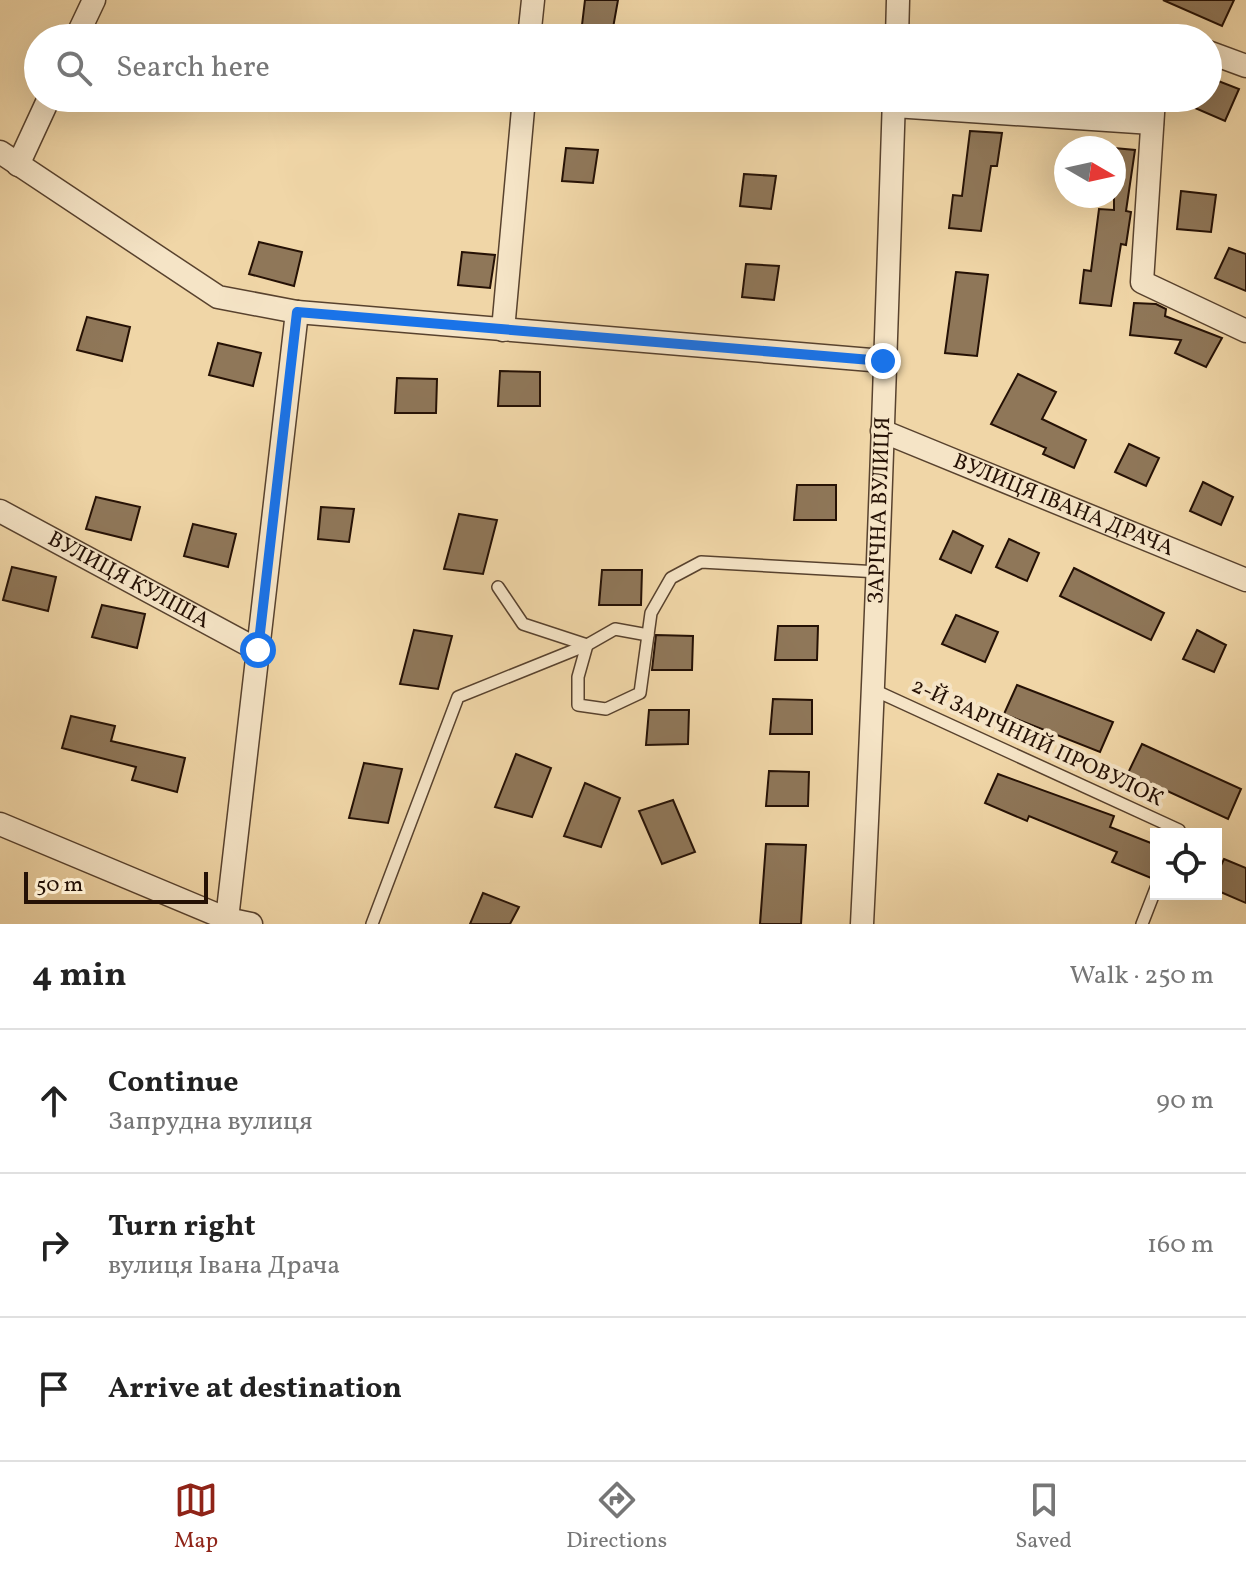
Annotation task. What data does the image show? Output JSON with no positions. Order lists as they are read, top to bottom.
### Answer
{
  "streets": {
    "street": ["ВУЛИЦЯ ІВАНА ДРАЧА", "ЗАРІЧНА ВУЛИЦЯ", "ВУЛИЦЯ КУЛІША"],
    "lane": ["2-Й ЗАРІЧНИЙ ПРОВУЛОК"]
  },
  "crossings": [
    ["ВУЛИЦЯ ІВАНА ДРАЧА", "ЗАРІЧНА ВУЛИЦЯ"],
    ["ЗАРІЧНА ВУЛИЦЯ", "2-Й ЗАРІЧНИЙ ПРОВУЛОК"]
  ],
  "scale_bar": "50 m",
  "north": "right",
  "page": {
    "search": "Search here",
    "scale": "50 m",
    "heading": ["4 min", "Walk · 250 m"],
    "list": [
      ["Continue", "Запрудна вулиця", "90 m"],
      ["Turn right", "вулиця Івана Драча", "160 m"],
      "Arrive at destination"
    ],
    "nav": ["Map", "Directions", "Saved"]
  }
}
